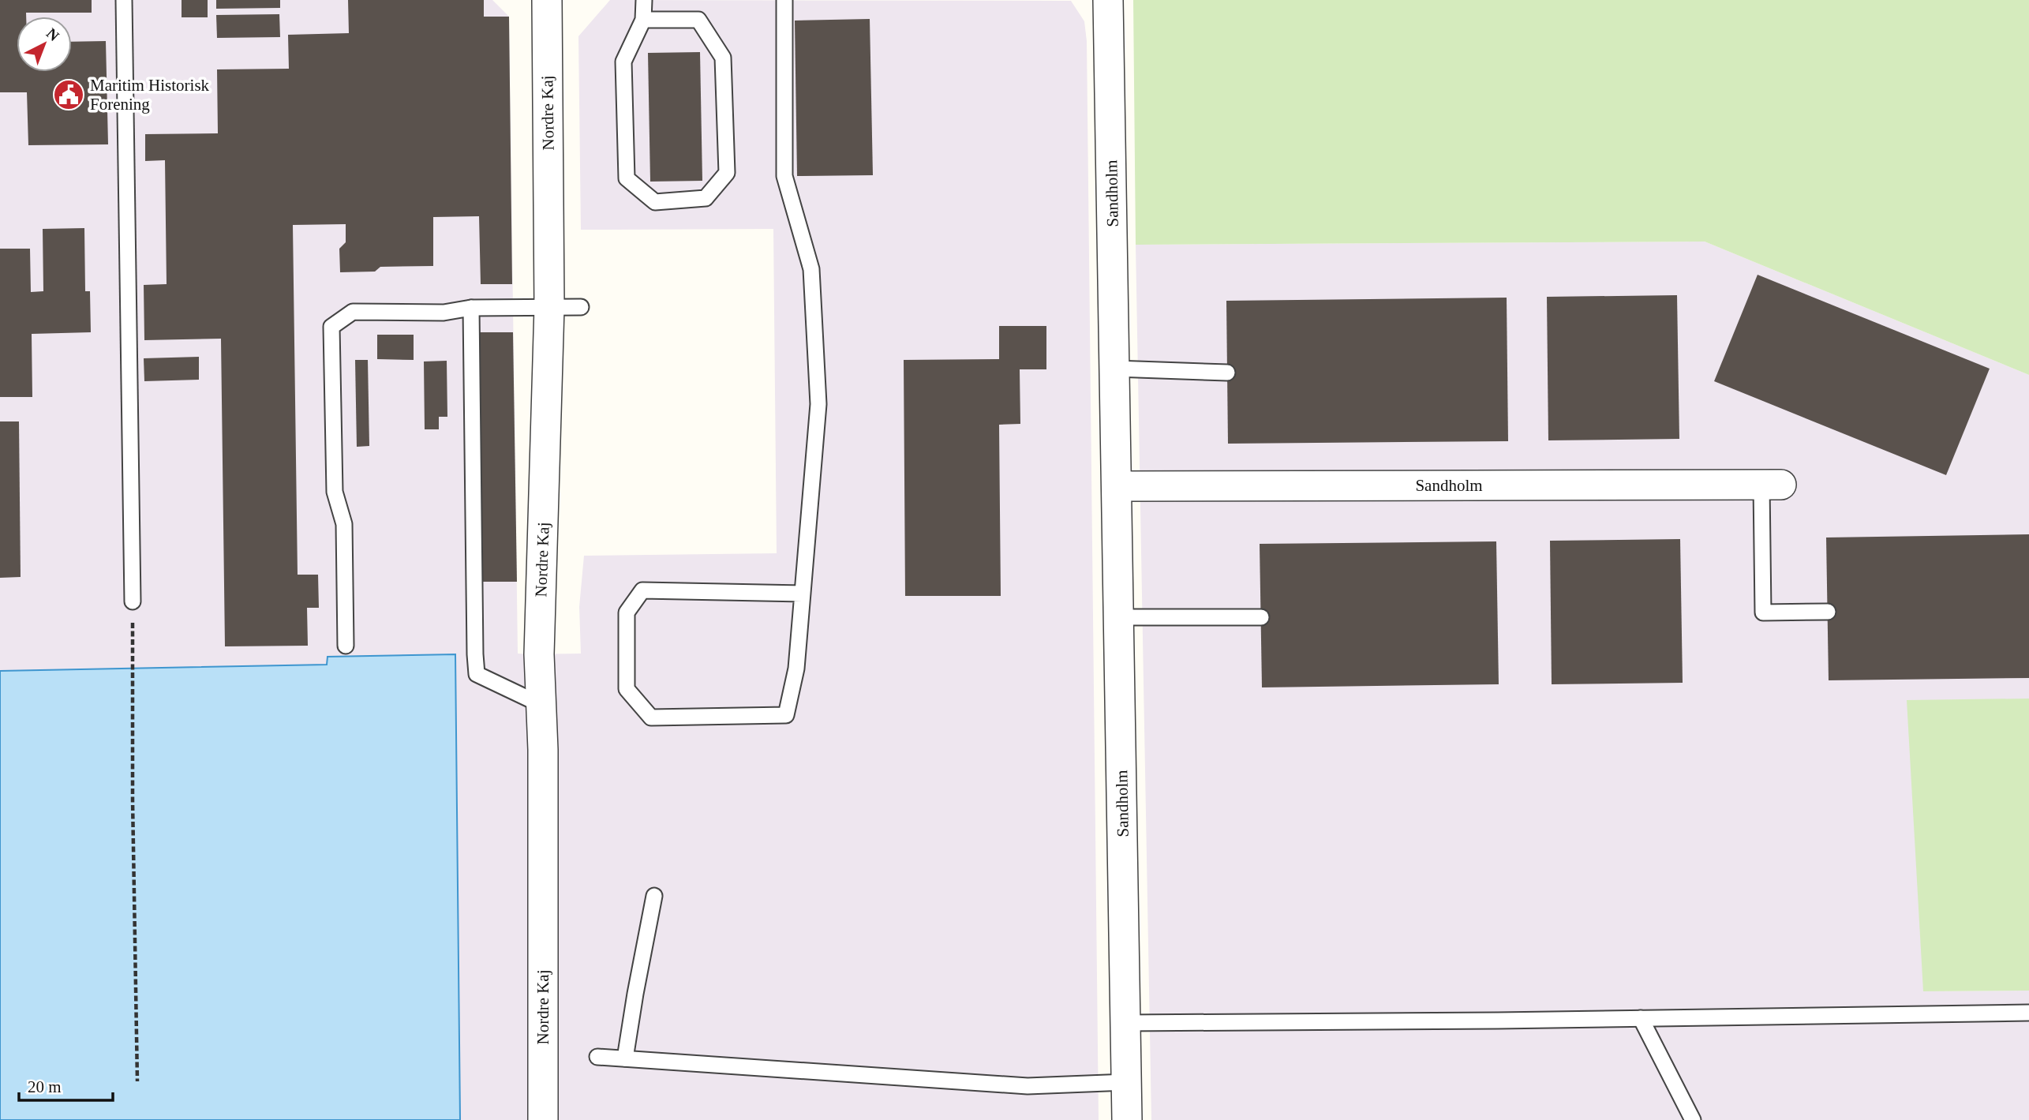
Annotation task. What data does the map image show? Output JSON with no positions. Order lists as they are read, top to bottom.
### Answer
{
  "streets": {
    "street": ["Nordre Kaj", "Sandholm"]
  },
  "places": {
    "public building": ["Maritim Historisk Forening"]
  },
  "scale_bar": "20 m",
  "north": "top right"
}
